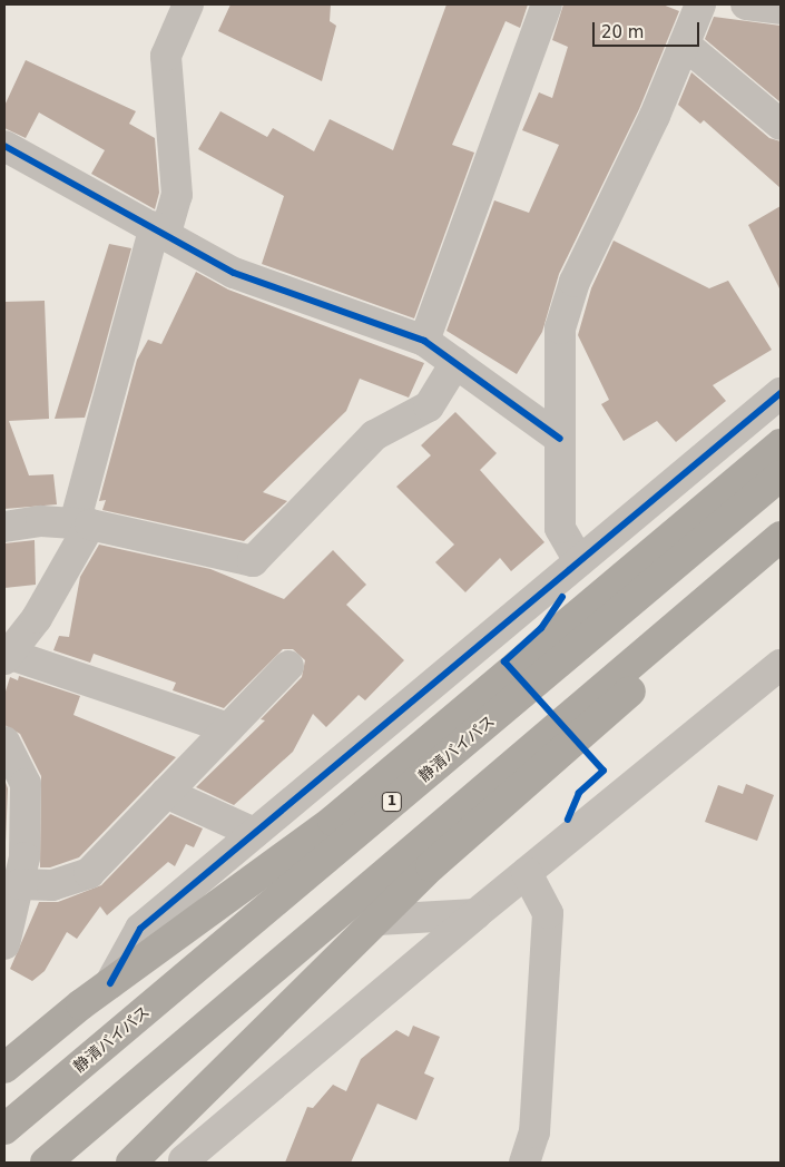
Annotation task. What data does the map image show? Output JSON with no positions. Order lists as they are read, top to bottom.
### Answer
{
  "streets": {
    "highway": ["静清バイパス", "1"]
  },
  "scale_bar": "20 m"
}
